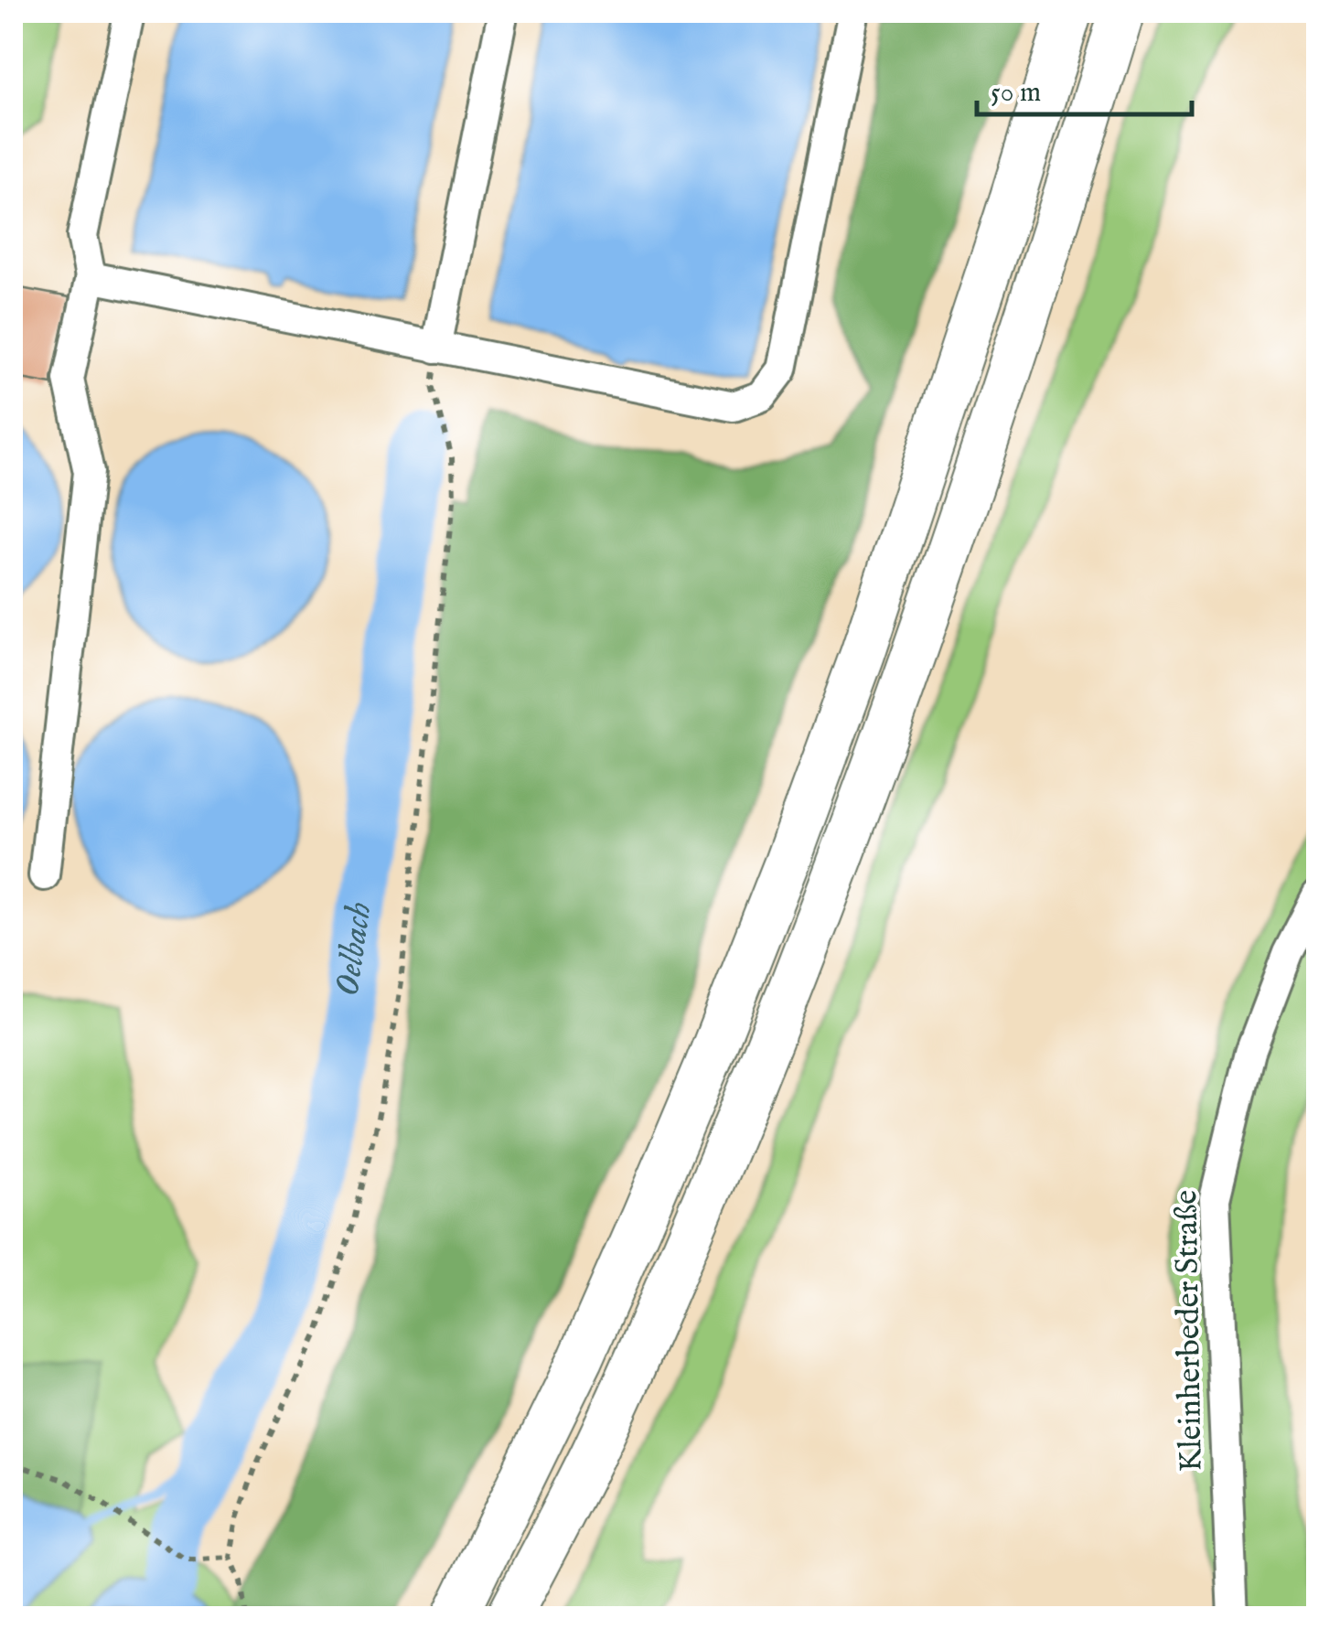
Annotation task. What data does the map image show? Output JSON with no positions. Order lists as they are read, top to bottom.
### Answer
{
  "streets": {
    "street": ["Kleinherbeder Straße"]
  },
  "water": ["Oelbach"],
  "scale_bar": "50 m"
}
